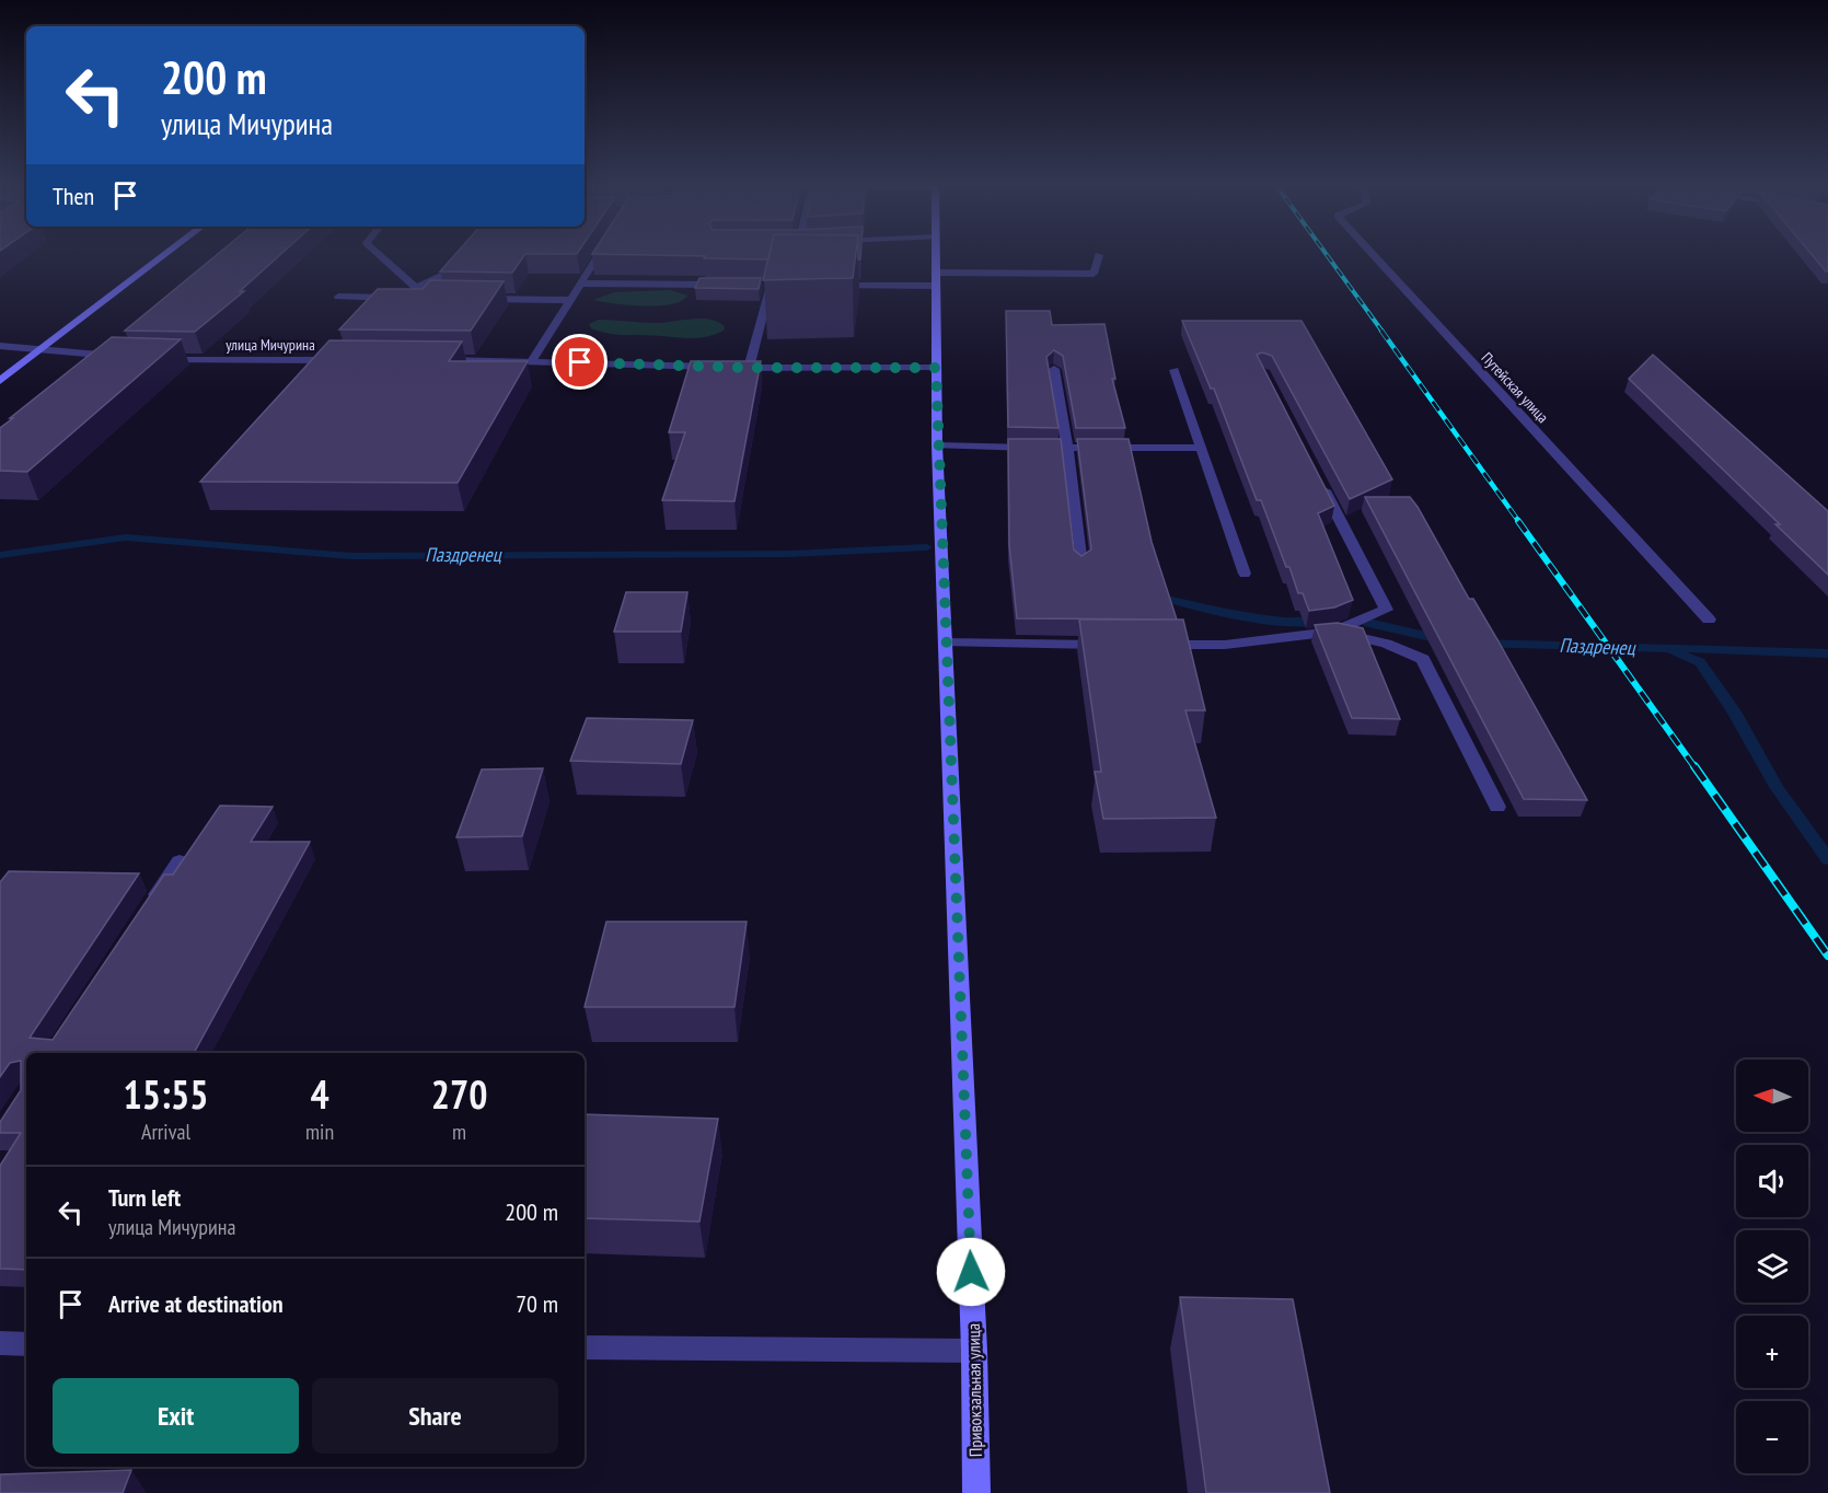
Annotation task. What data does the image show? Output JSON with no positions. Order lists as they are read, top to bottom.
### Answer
{
  "streets": {
    "street": ["улица Мичурина", "Путейская улица", "Привокзальная улица"]
  },
  "water": ["Паздренец"],
  "north": "left",
  "page": {
    "turn": ["200 m", "улица Мичурина"],
    "then": "Then",
    "eta": [
      "15:55",
      "Arrival",
      "4",
      "min",
      "270",
      "m"
    ],
    "map_buttons": ["+", "−"],
    "list": [
      {
        "name": "Turn left",
        "note": "улица Мичурина",
        "value": "200 m"
      },
      {
        "name": "Arrive at destination",
        "value": "70 m"
      }
    ],
    "buttons": ["Exit", "Share"]
  }
}
